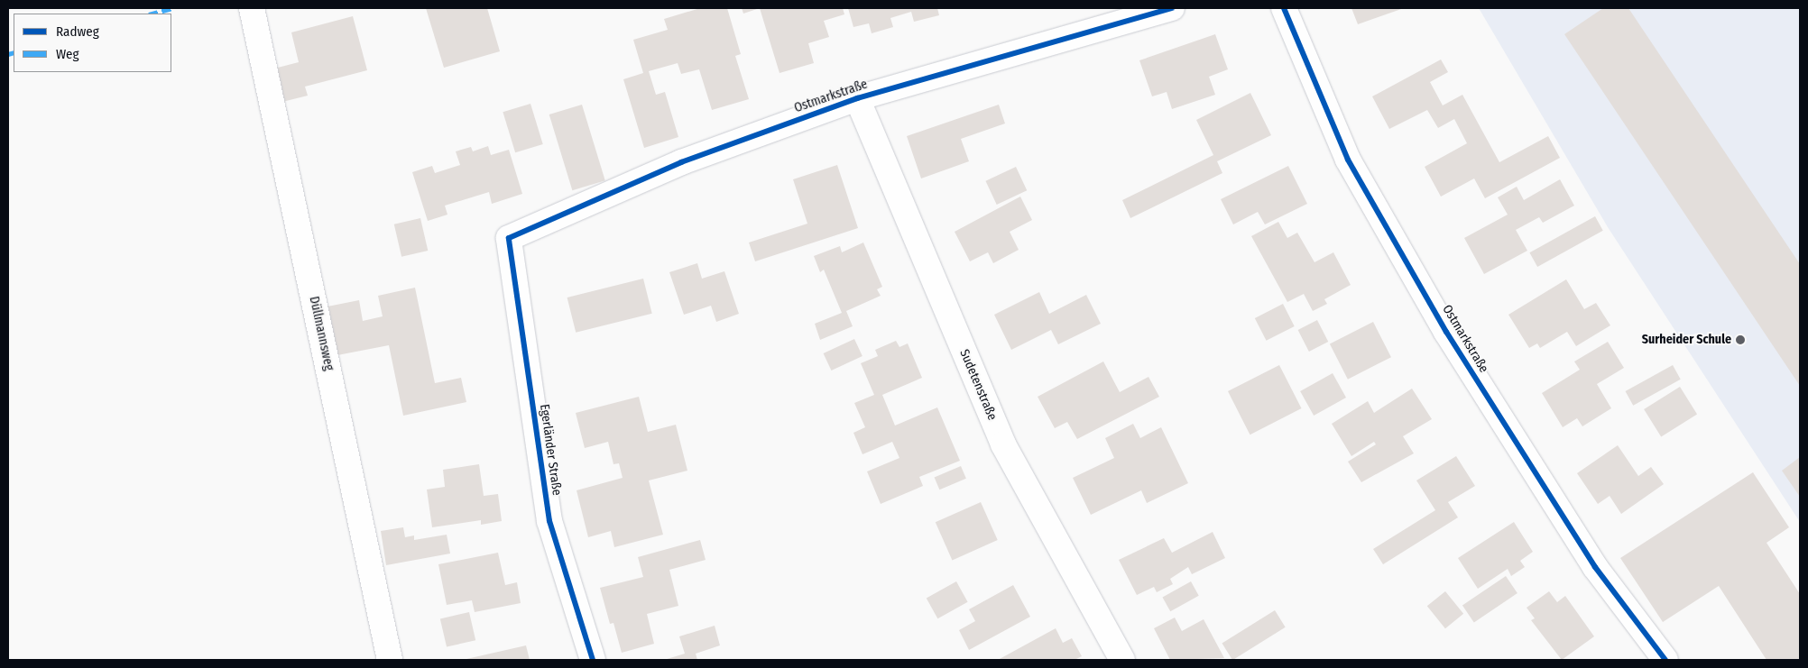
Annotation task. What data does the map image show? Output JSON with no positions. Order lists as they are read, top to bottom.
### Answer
{
  "streets": {
    "street": [
      "Ostmarkstraße",
      "Düllmannsweg",
      "Sudetenstraße",
      "Egerländer Straße"
    ]
  },
  "crossings": [
    ["Ostmarkstraße", "Sudetenstraße"],
    ["Ostmarkstraße", "Egerländer Straße"]
  ],
  "places": ["Surheider Schule"],
  "legend": ["Radweg", "Weg"]
}
